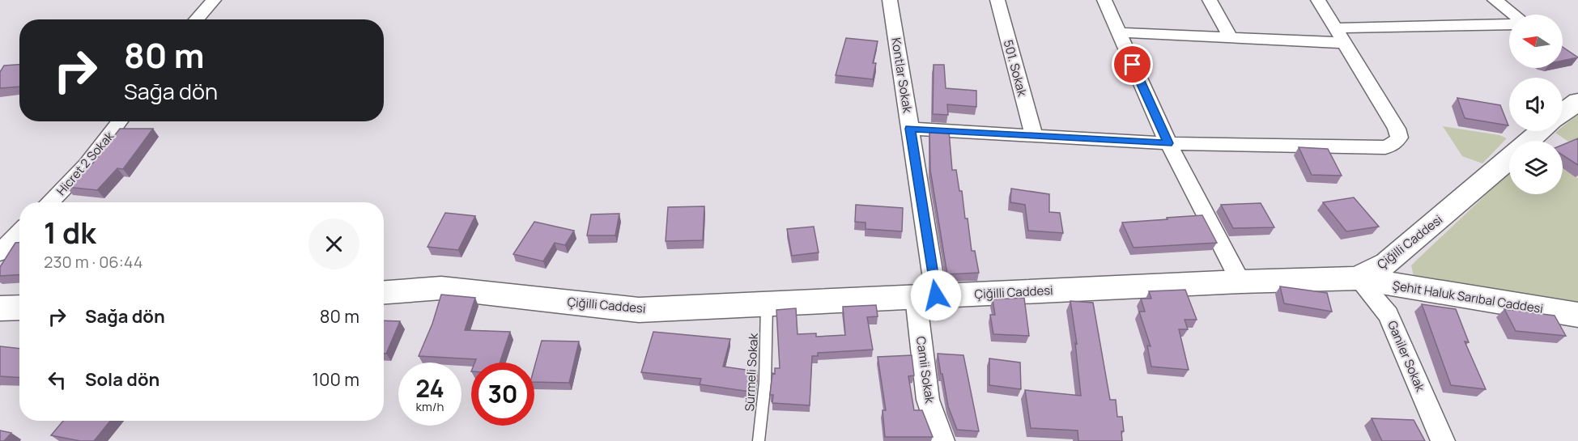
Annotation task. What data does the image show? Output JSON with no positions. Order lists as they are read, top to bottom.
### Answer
{
  "streets": {
    "main road": ["Çiğilli Caddesi", "Şehit Haluk Sarıbal Caddesi"],
    "street": [
      "501. Sokak",
      "Kontlar Sokak",
      "Hicret 2 Sokak",
      "Ganiler Sokak",
      "Camii Sokak"
    ],
    "lane": ["Sürmeli Sokak"]
  },
  "crossings": [
    ["Kontlar Sokak", "Çiğilli Caddesi"],
    ["Kontlar Sokak", "Camii Sokak"],
    ["Çiğilli Caddesi", "Şehit Haluk Sarıbal Caddesi"],
    ["Çiğilli Caddesi", "Ganiler Sokak"],
    ["Çiğilli Caddesi", "Camii Sokak"],
    ["Çiğilli Caddesi", "Sürmeli Sokak"],
    ["Şehit Haluk Sarıbal Caddesi", "Ganiler Sokak"]
  ],
  "north": "left",
  "page": {
    "turn": ["80 m", "Sağa dön"],
    "heading": ["1 dk", "230 m · 06:44"],
    "list": [
      {
        "name": "Sağa dön",
        "value": "80 m"
      },
      {
        "name": "Sola dön",
        "value": "100 m"
      }
    ],
    "speed": "24 km/h",
    "limit": "30"
  }
}
